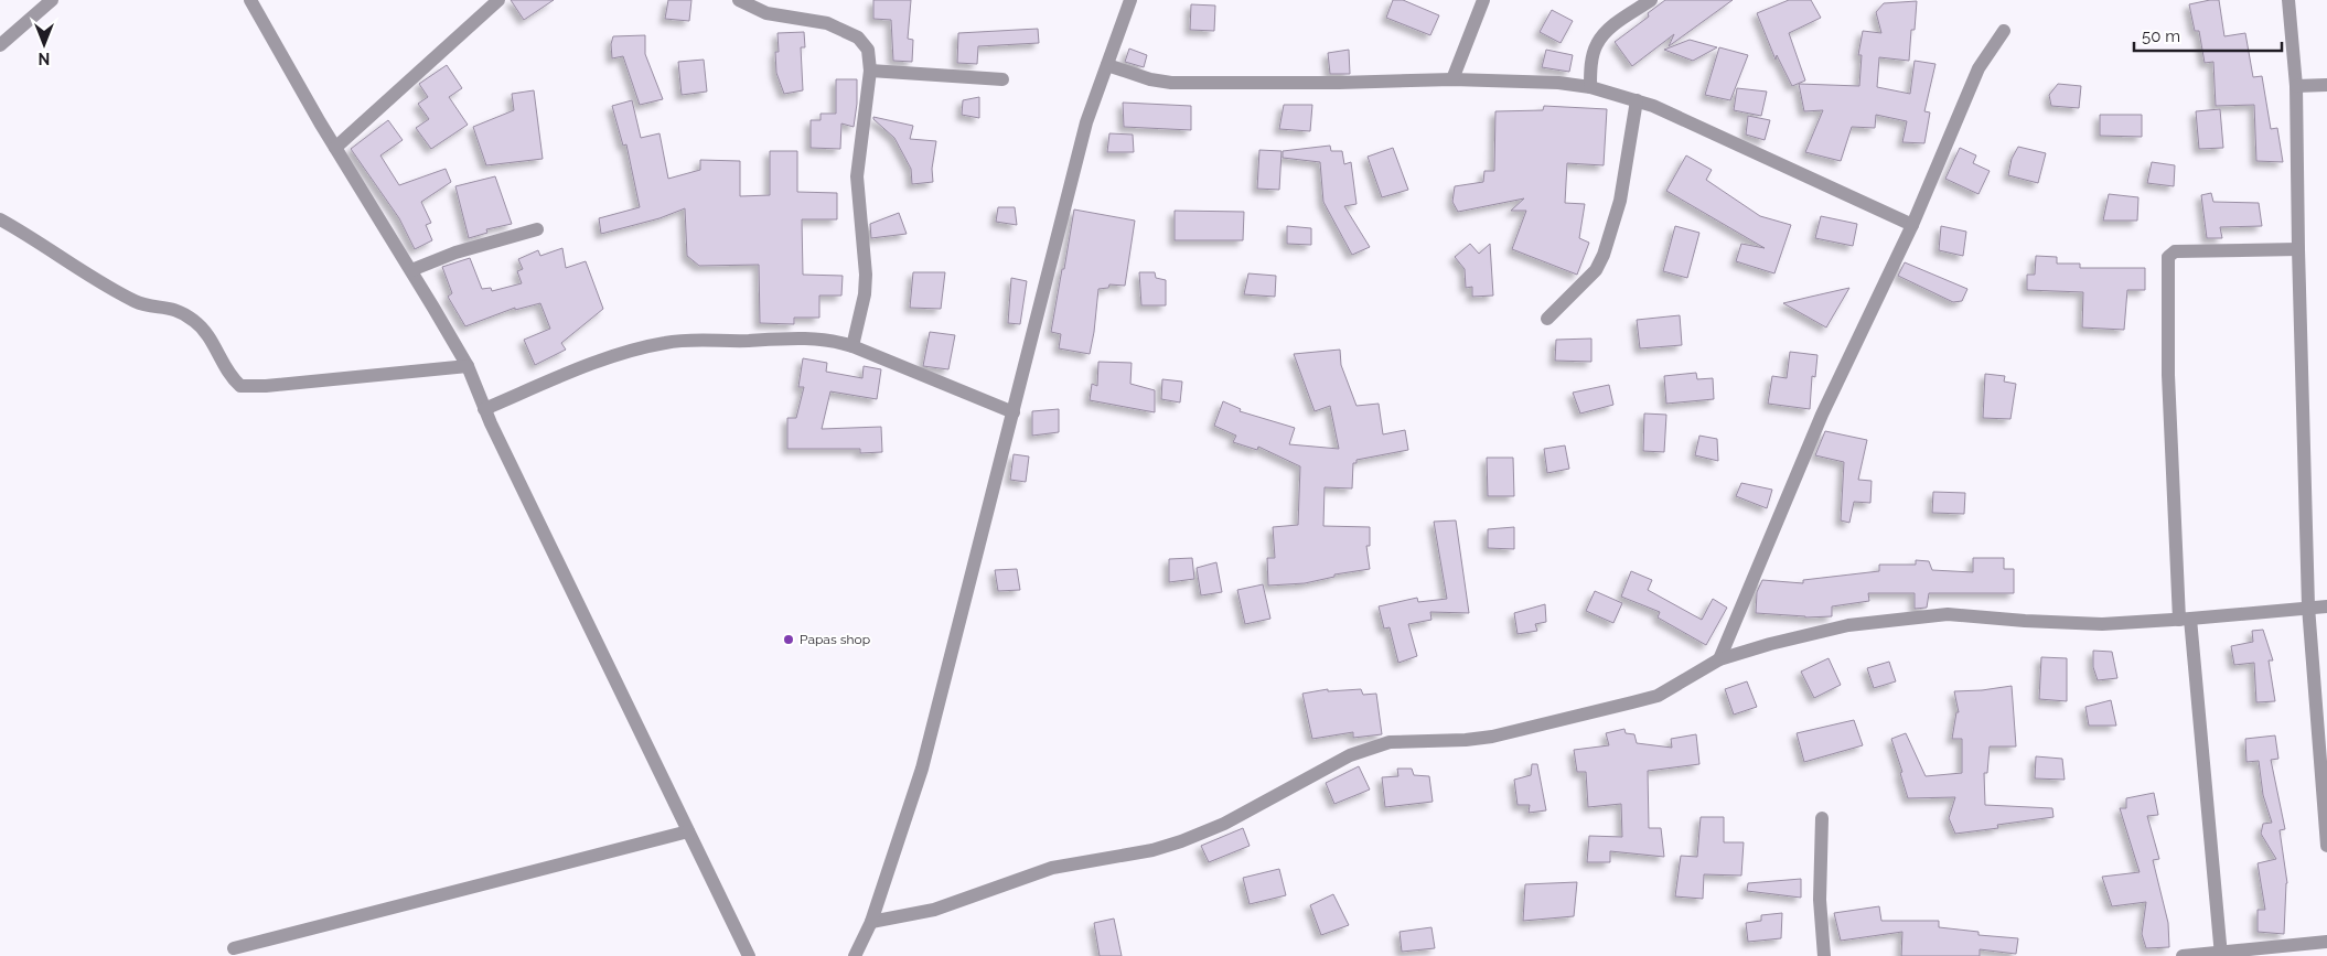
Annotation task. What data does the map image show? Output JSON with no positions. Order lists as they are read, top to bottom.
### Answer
{
  "places": ["Papas shop"],
  "scale_bar": "50 m",
  "north": "bottom"
}
